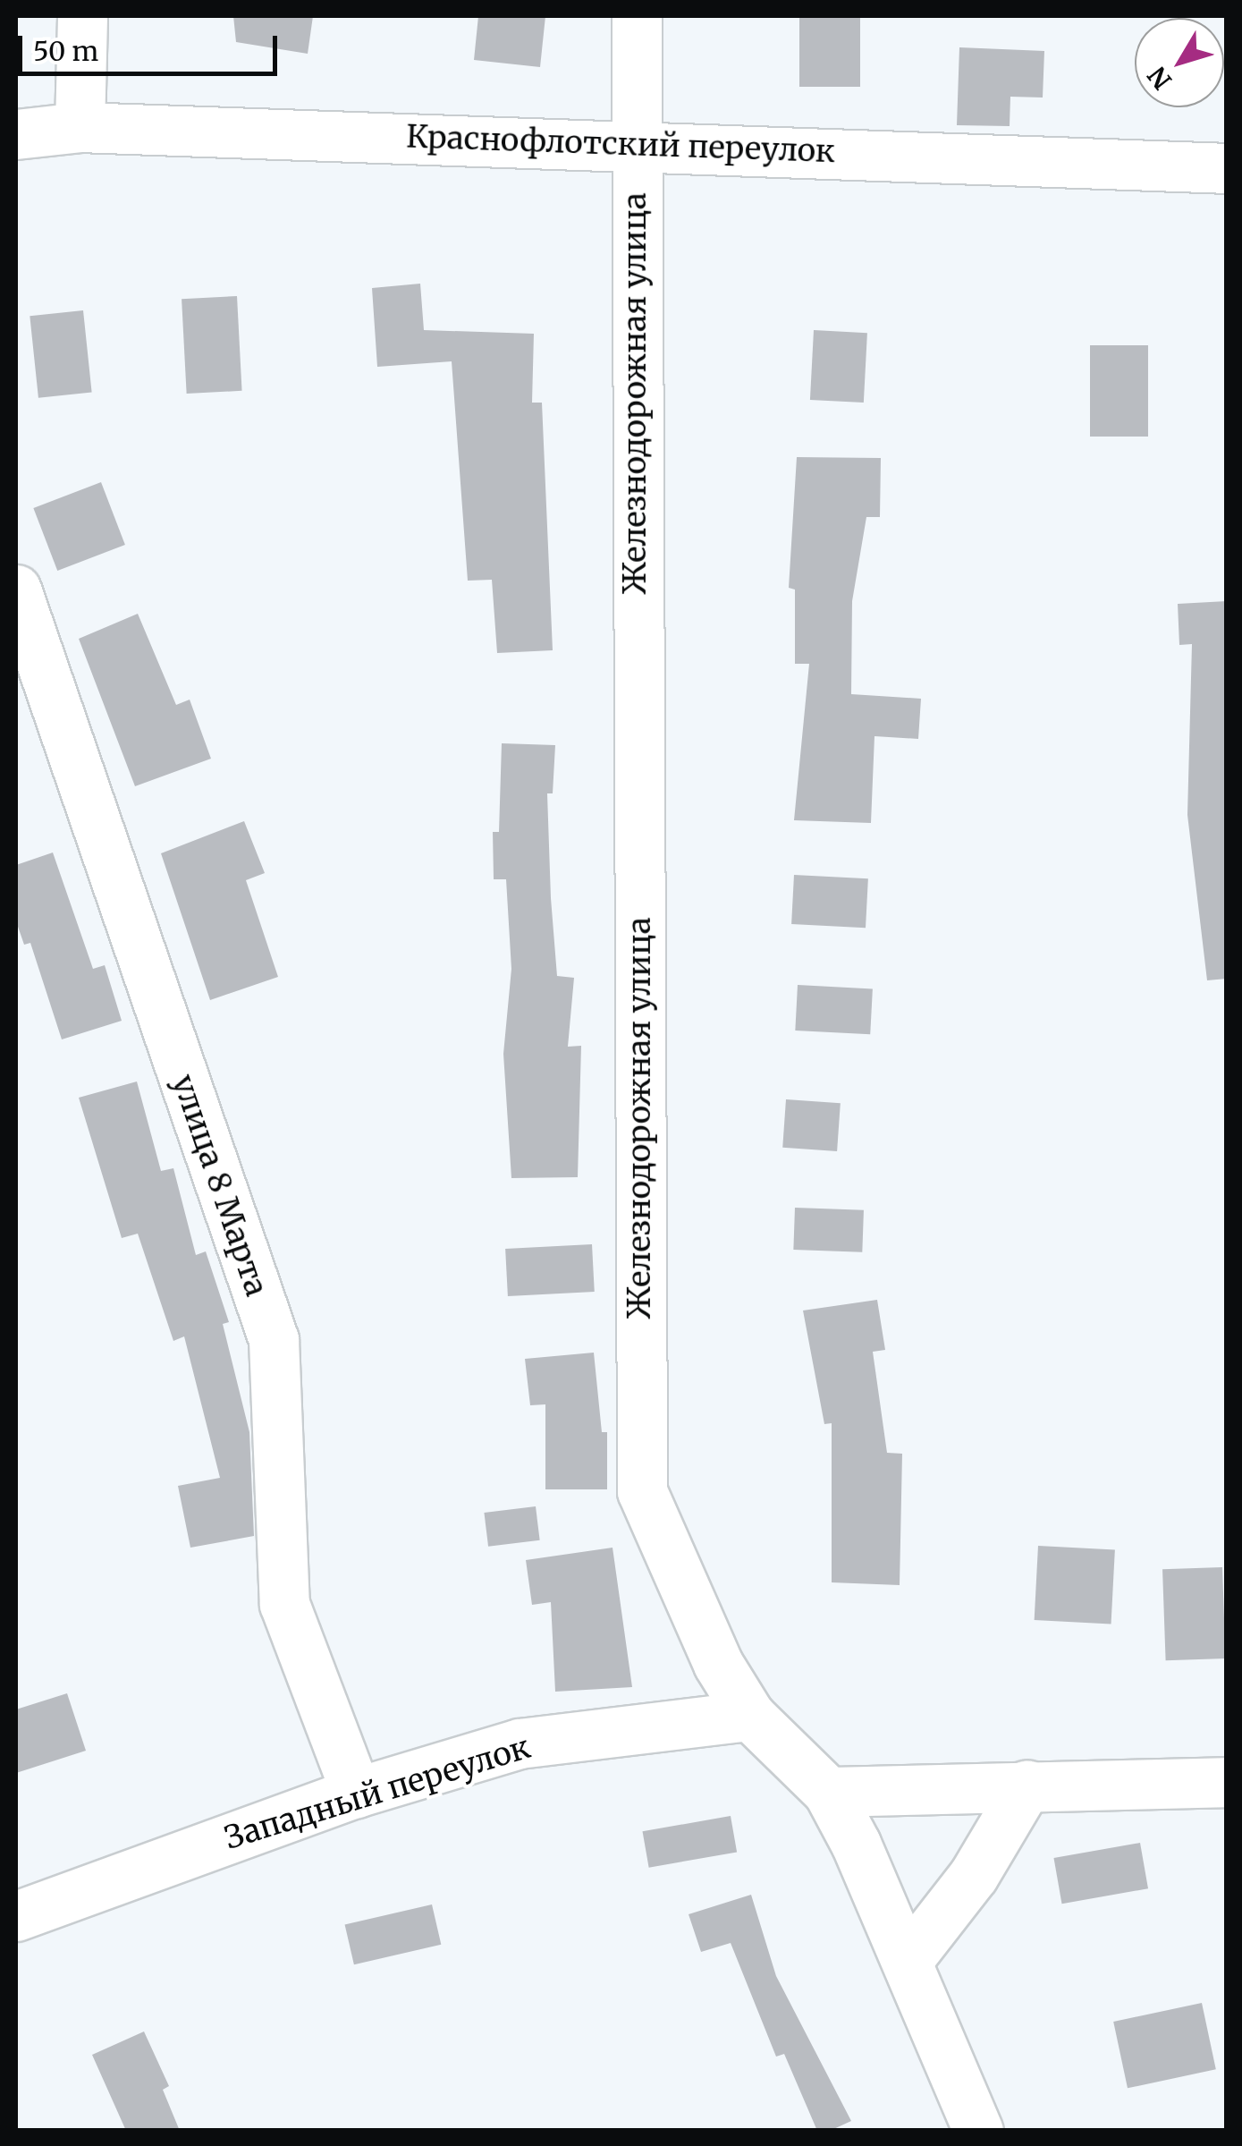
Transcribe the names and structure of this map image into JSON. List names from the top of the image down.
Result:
{
  "streets": {
    "street": [
      "Краснофлотский переулок",
      "Железнодорожная улица",
      "улица 8 Марта",
      "Западный переулок"
    ]
  },
  "crossings": [
    ["Краснофлотский переулок", "Железнодорожная улица"],
    ["Железнодорожная улица", "Западный переулок"],
    ["улица 8 Марта", "Западный переулок"]
  ],
  "scale_bar": "50 m",
  "north": "bottom left"
}
